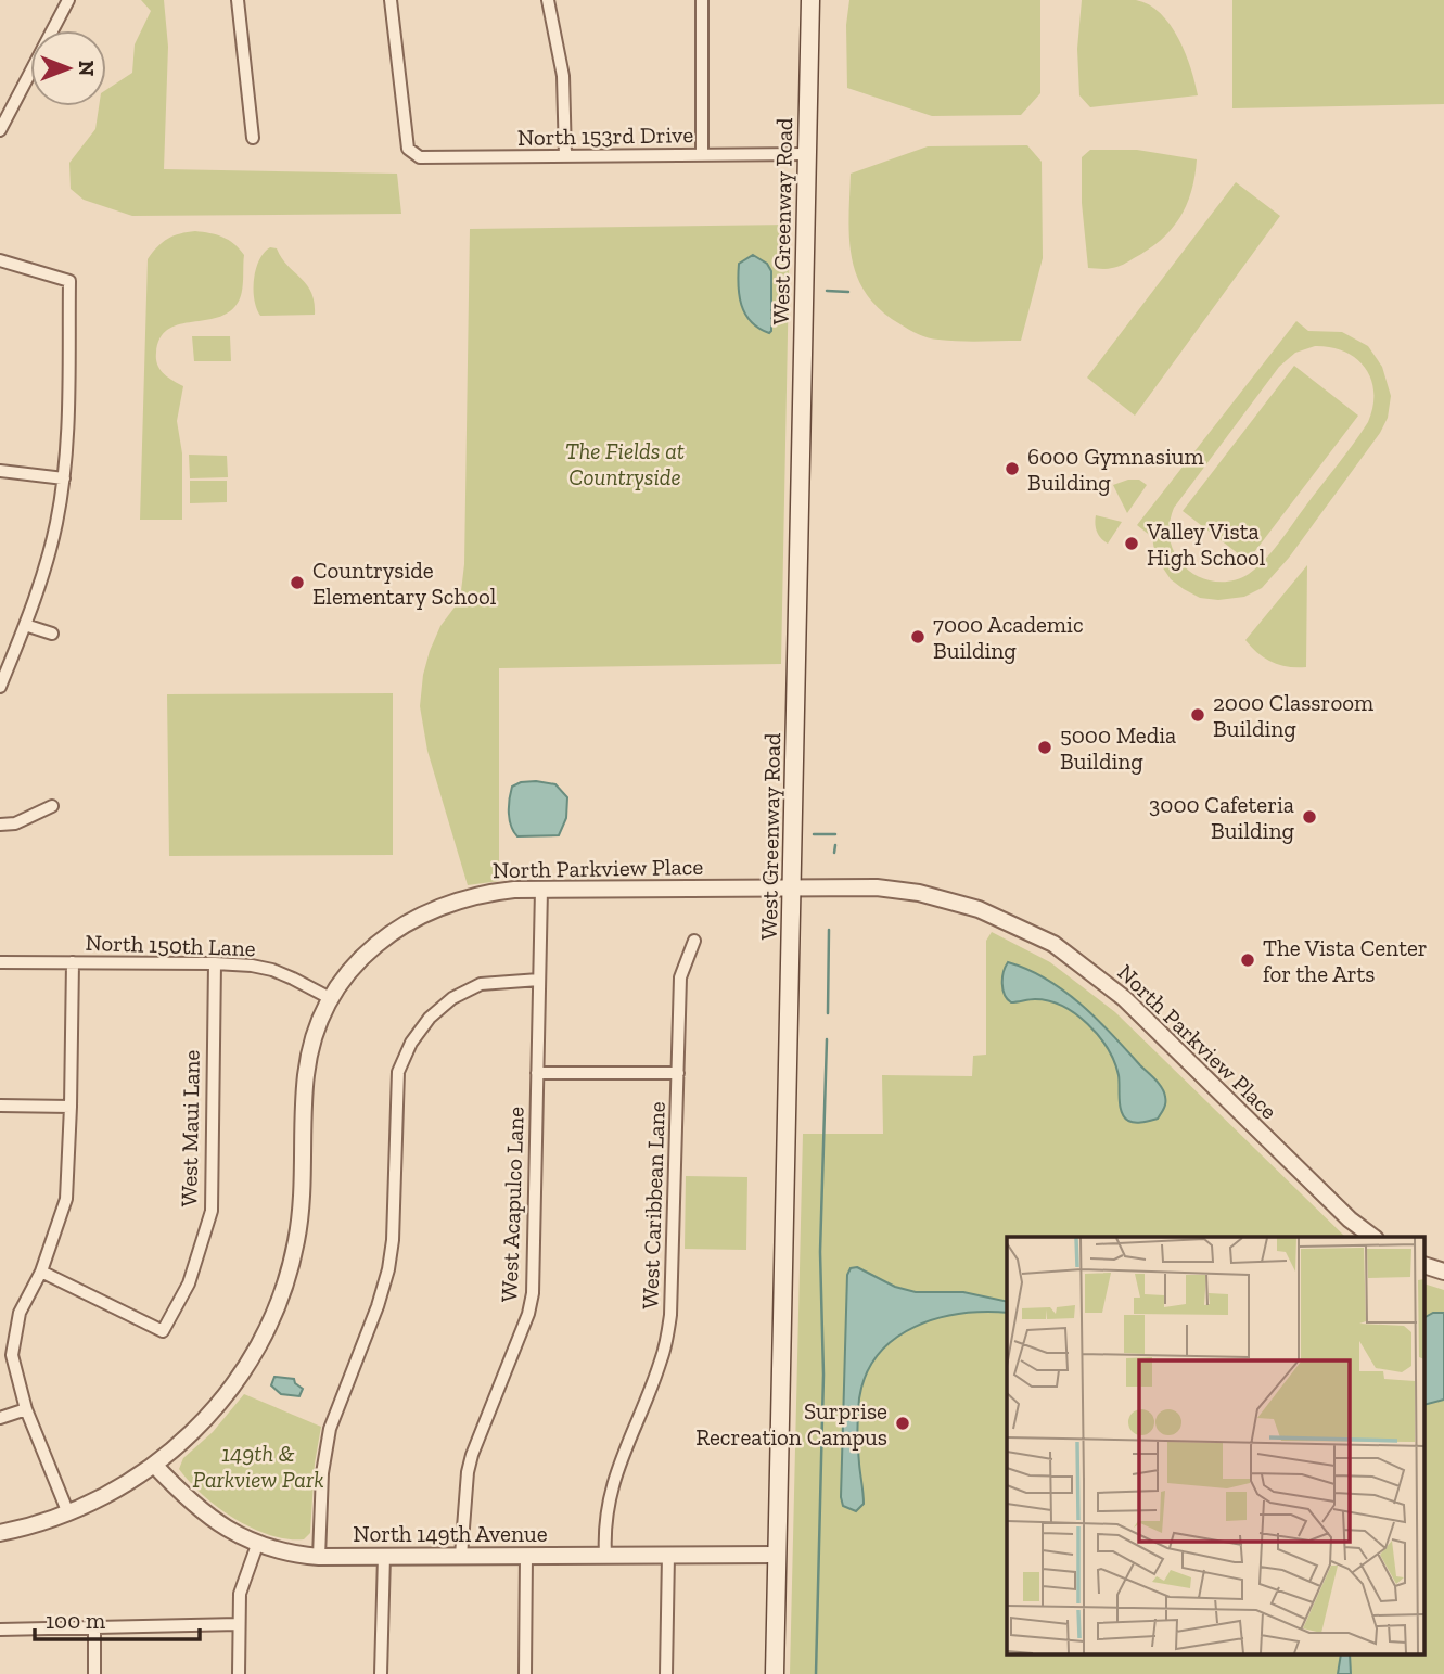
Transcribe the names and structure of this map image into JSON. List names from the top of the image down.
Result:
{
  "streets": {
    "main road": ["West Greenway Road"],
    "street": [
      "North 153rd Drive",
      "North Parkview Place",
      "North 150th Lane",
      "West Maui Lane",
      "West Acapulco Lane",
      "West Caribbean Lane",
      "North 149th Avenue"
    ]
  },
  "crossings": [
    ["North 153rd Drive", "West Greenway Road"],
    ["West Greenway Road", "North Parkview Place"],
    ["West Greenway Road", "North 149th Avenue"],
    ["North Parkview Place", "North 150th Lane"],
    ["North Parkview Place", "West Acapulco Lane"],
    ["North Parkview Place", "North 149th Avenue"],
    ["North 150th Lane", "West Maui Lane"],
    ["West Acapulco Lane", "North 149th Avenue"],
    ["West Caribbean Lane", "North 149th Avenue"]
  ],
  "parks": ["The Fields at Countryside", "149th & Parkview Park"],
  "places": [
    "6000 Gymnasium Building",
    "Valley Vista High School",
    "Countryside Elementary School",
    "7000 Academic Building",
    "2000 Classroom Building",
    "5000 Media Building",
    "3000 Cafeteria Building",
    "The Vista Center for the Arts",
    "Surprise Recreation Campus"
  ],
  "scale_bar": "100 m",
  "north": "right"
}
